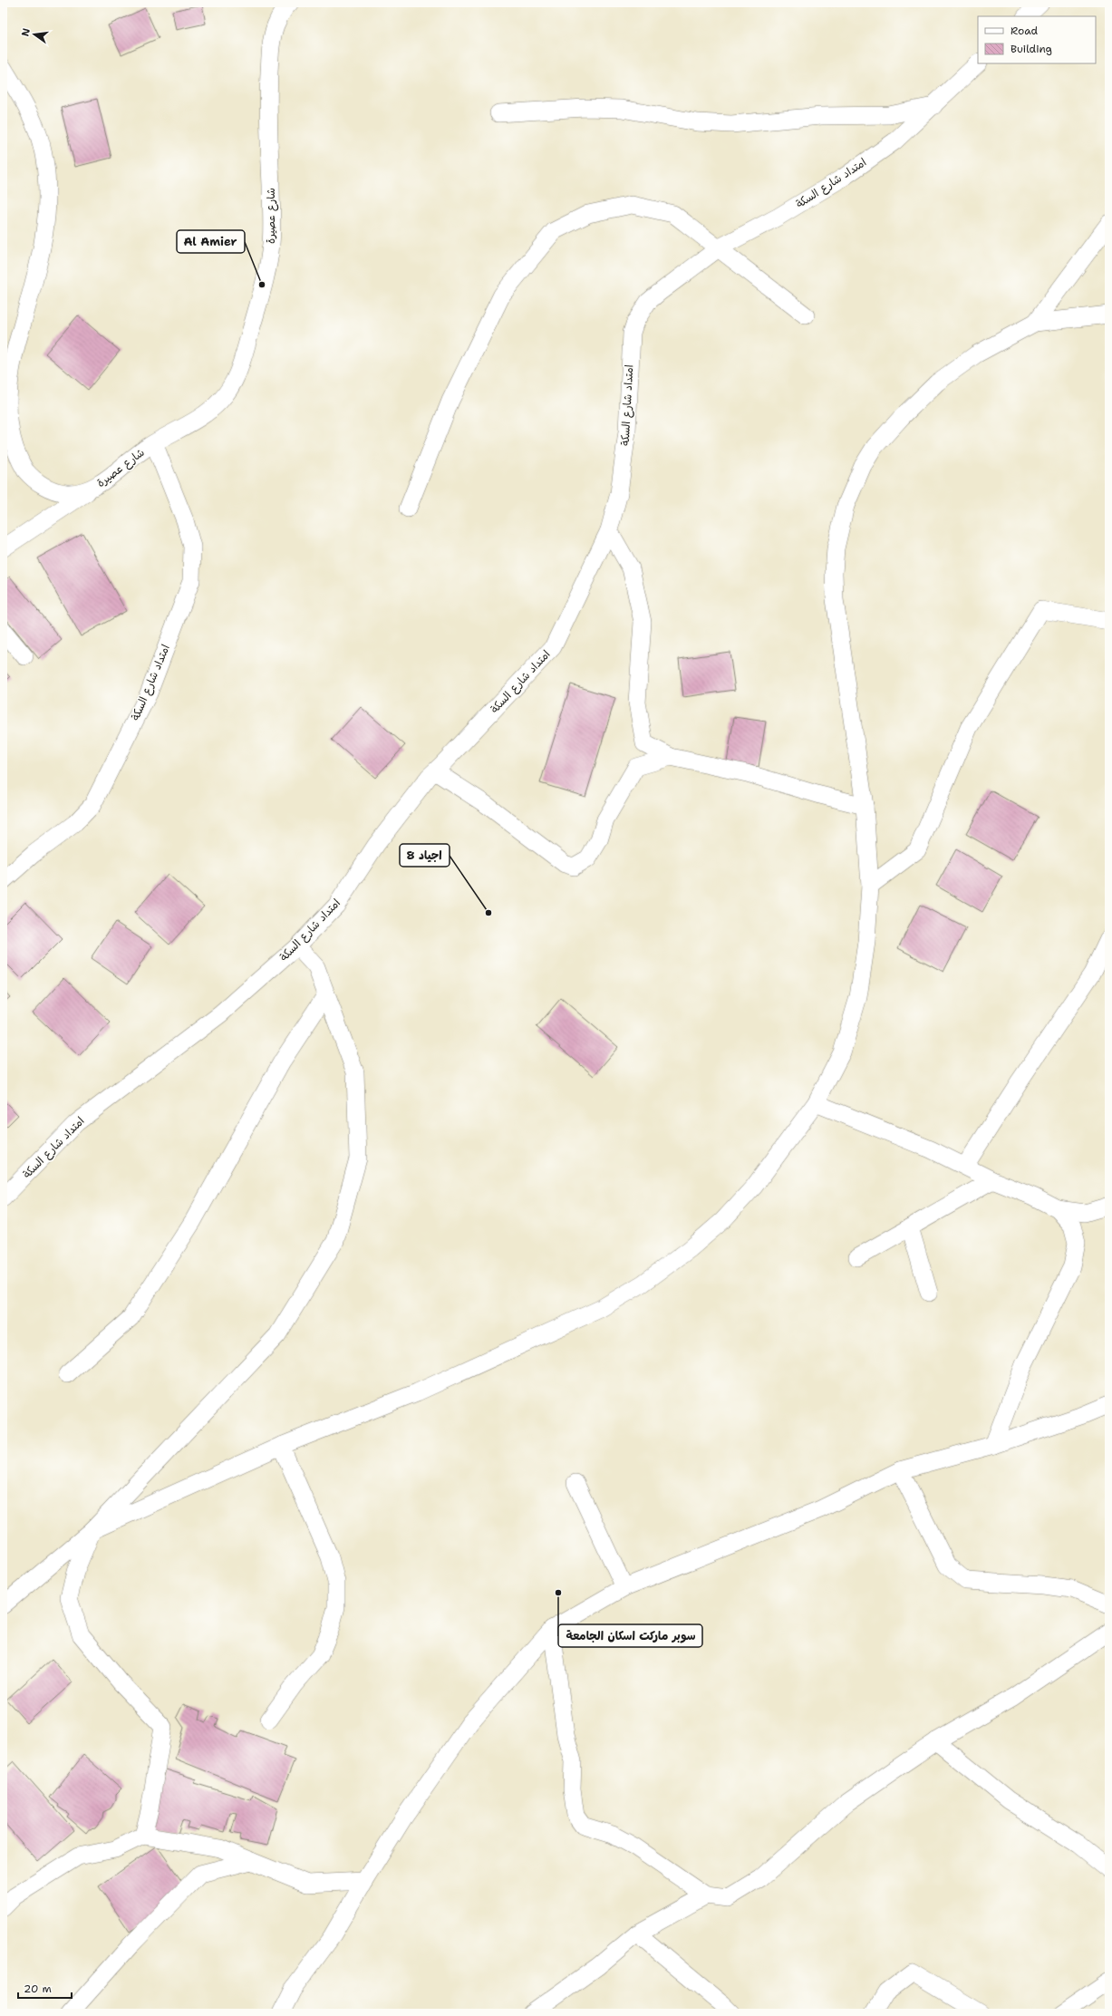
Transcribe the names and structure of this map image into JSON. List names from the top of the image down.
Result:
{
  "streets": {
    "street": ["امتداد شارع السكة", "شارع عصيرة"]
  },
  "crossings": [
    ["امتداد شارع السكة", "شارع عصيرة"]
  ],
  "places": ["Al Amier", "اجياد 8", "سوبر ماركت اسكان الجامعة"],
  "legend": ["Road", "Building"],
  "scale_bar": "20 m",
  "north": "left"
}
